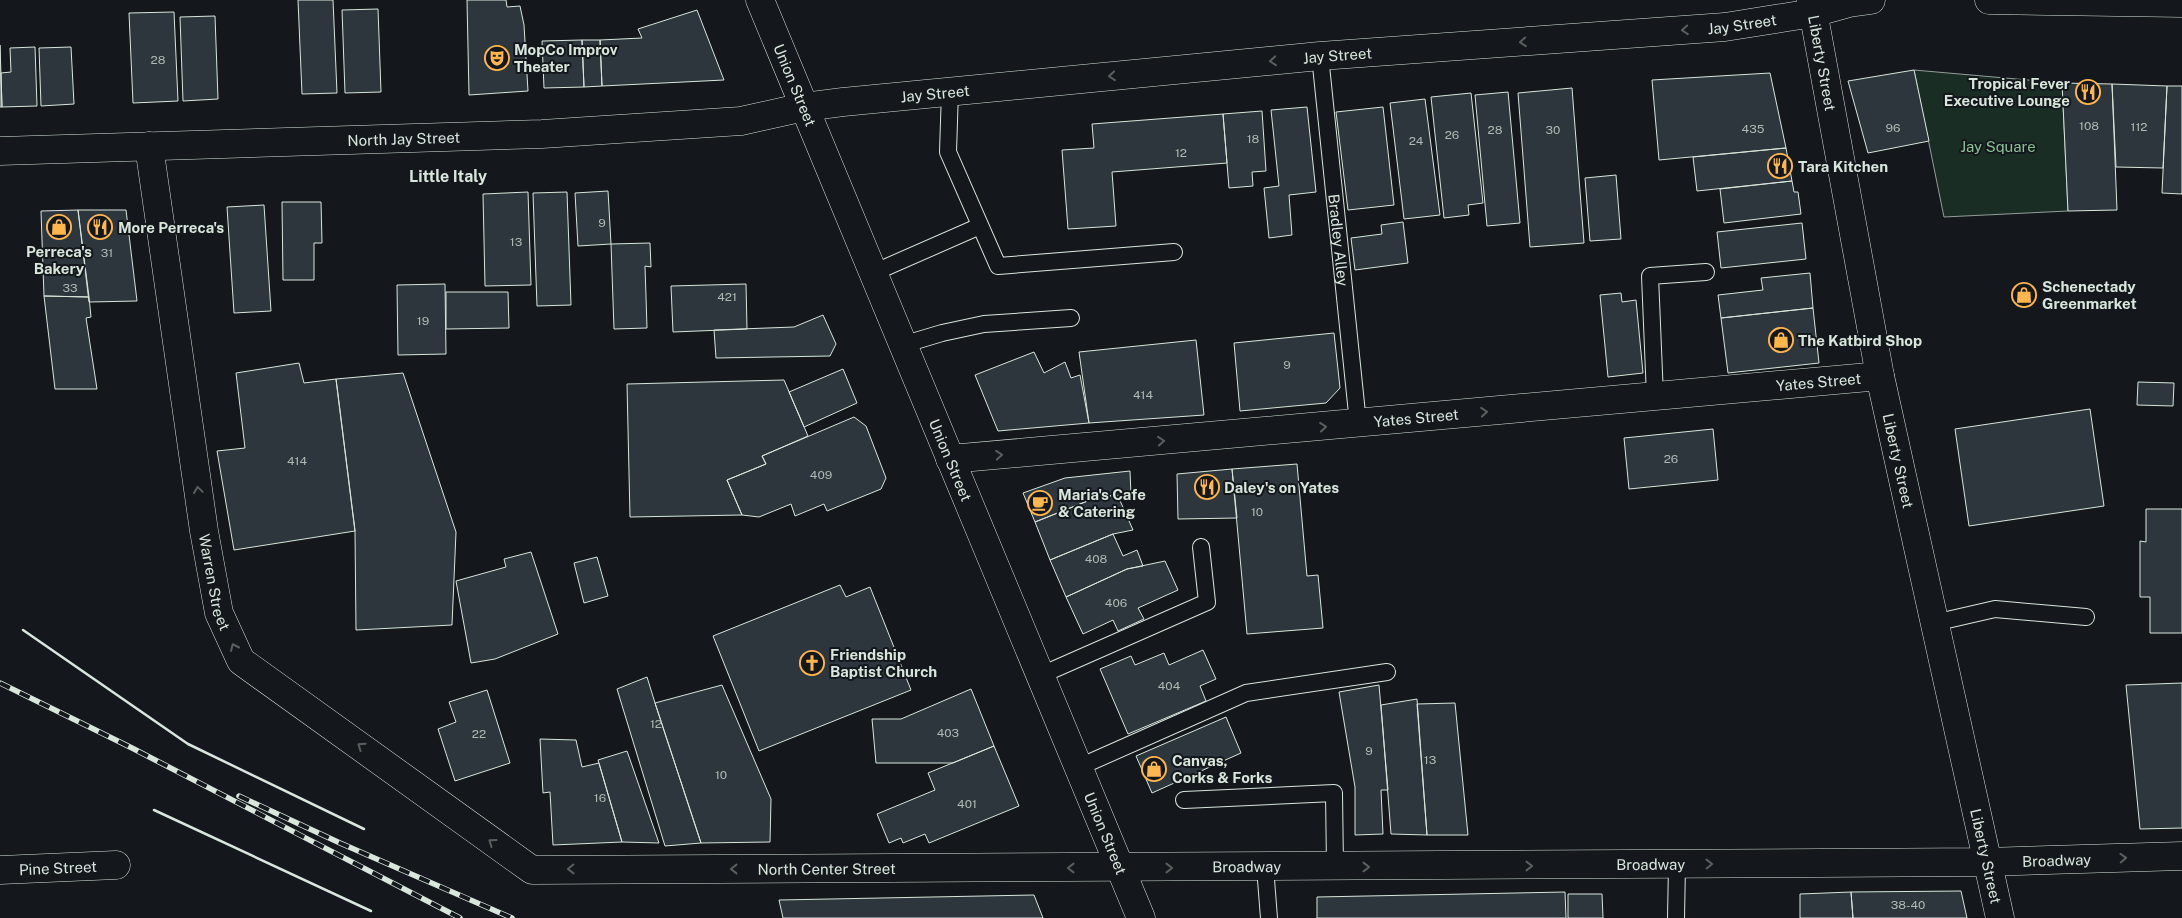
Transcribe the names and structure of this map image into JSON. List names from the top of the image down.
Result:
{
  "streets": {
    "street": [
      "Jay Street",
      "Liberty Street",
      "Union Street",
      "North Jay Street",
      "Yates Street",
      "Warren Street",
      "Broadway",
      "Pine Street",
      "North Center Street"
    ],
    "lane": ["Bradley Alley"]
  },
  "crossings": [
    ["Jay Street", "Liberty Street"],
    ["Jay Street", "Union Street"],
    ["Jay Street", "North Jay Street"],
    ["Jay Street", "Bradley Alley"],
    ["Liberty Street", "Yates Street"],
    ["Liberty Street", "Broadway"],
    ["Union Street", "North Jay Street"],
    ["Union Street", "Yates Street"],
    ["Union Street", "Broadway"],
    ["Union Street", "North Center Street"],
    ["North Jay Street", "Warren Street"],
    ["Bradley Alley", "Yates Street"],
    ["Warren Street", "North Center Street"],
    ["Broadway", "North Center Street"]
  ],
  "one_way": [
    "Jay Street",
    "Yates Street",
    "Warren Street",
    "Broadway",
    "North Center Street"
  ],
  "districts": ["Little Italy"],
  "parks": ["Jay Square"],
  "places": {
    "theatre": ["MopCo Improv Theater"],
    "restaurant": [
      "Tropical Fever Executive Lounge",
      "Tara Kitchen",
      "More Perreca's",
      "Daley's on Yates"
    ],
    "shop": [
      "Perreca's Bakery",
      "Schenectady Greenmarket",
      "The Katbird Shop",
      "Canvas, Corks & Forks"
    ],
    "cafe": ["Maria's Cafe & Catering"],
    "church": ["Friendship Baptist Church"]
  },
  "house_numbers": [
    "28",
    "108",
    "112",
    "96",
    "435",
    "28",
    "30",
    "26",
    "18",
    "24",
    "12",
    "9",
    "13",
    "31",
    "33",
    "421",
    "19",
    "9",
    "414",
    "26",
    "414",
    "409",
    "10",
    "408",
    "406",
    "404",
    "12",
    "403",
    "22",
    "9",
    "13",
    "10",
    "16",
    "401",
    "38-40"
  ]
}
